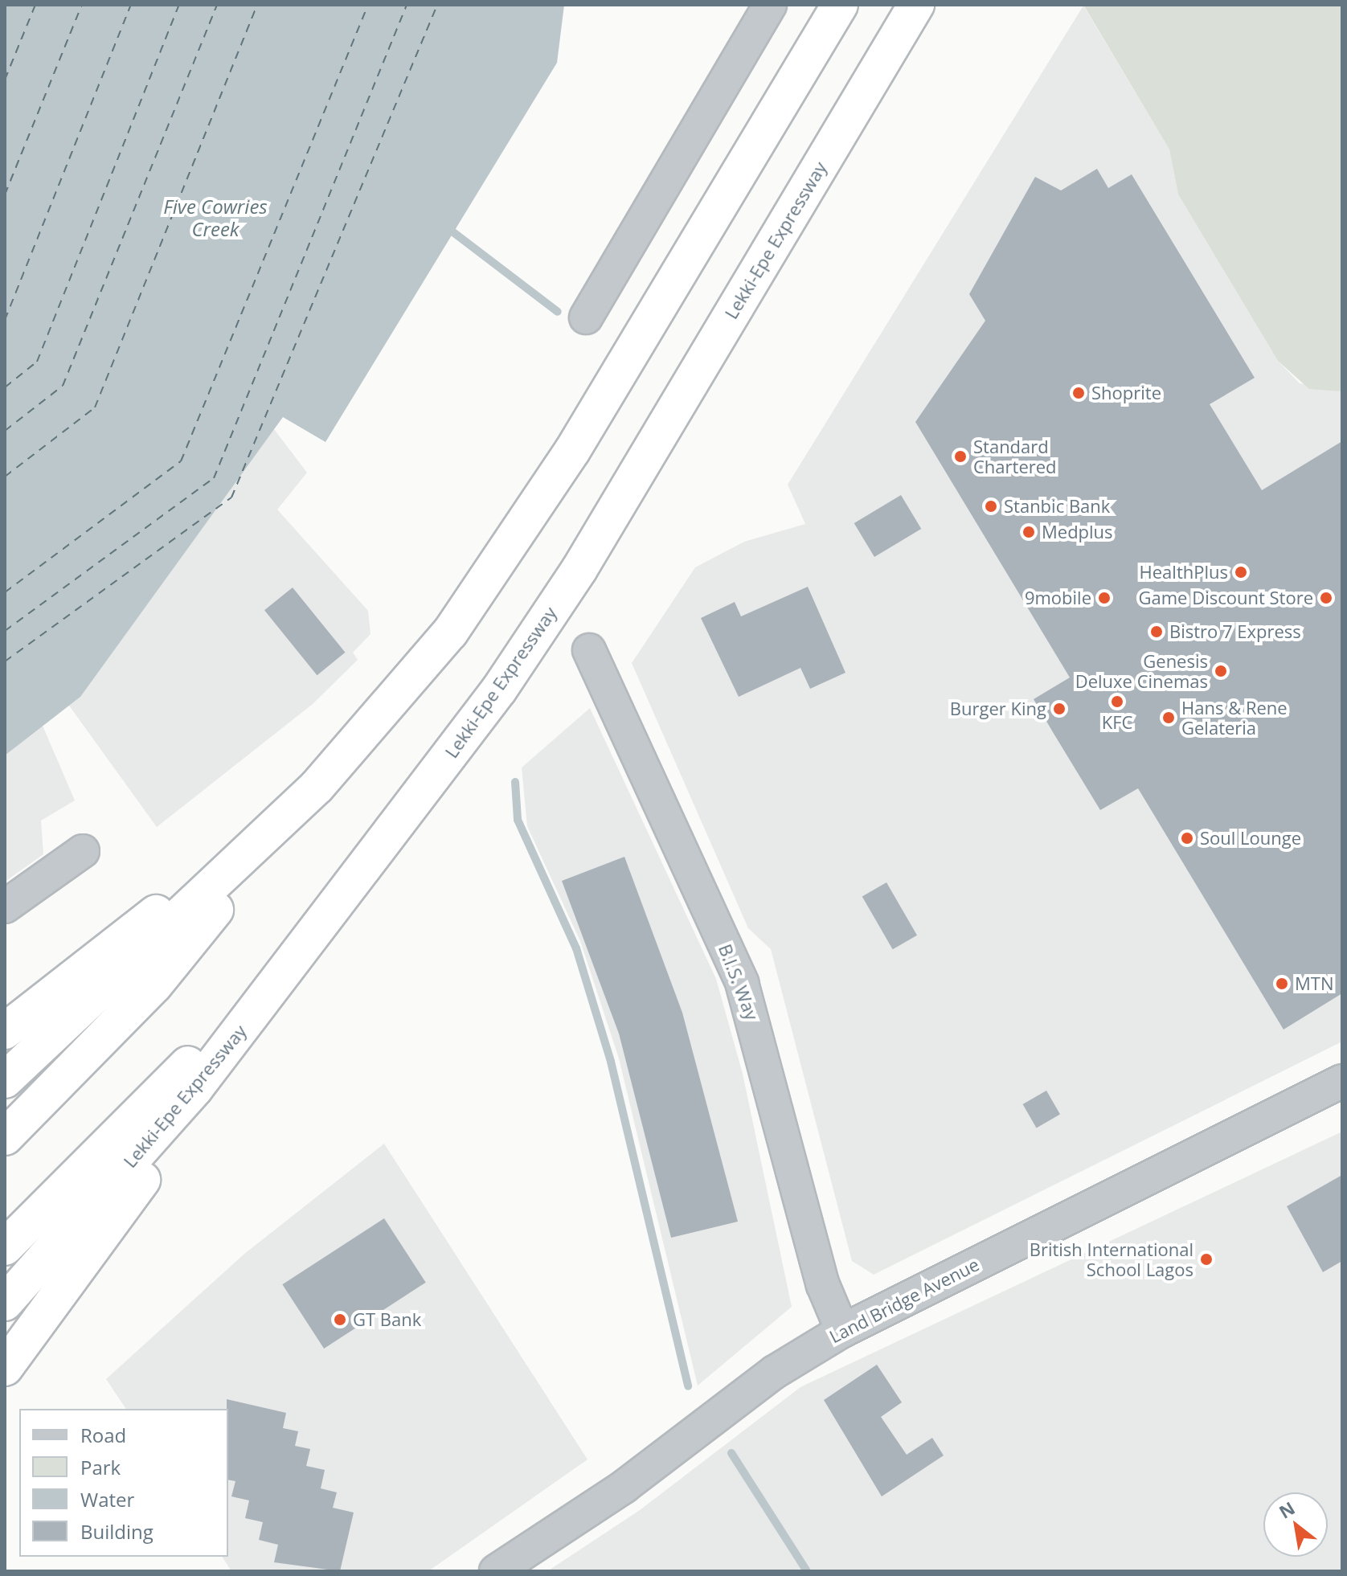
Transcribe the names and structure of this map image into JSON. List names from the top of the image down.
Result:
{
  "streets": {
    "highway": ["Lekki-Epe Expressway"],
    "street": ["B.I.S. Way", "Land Bridge Avenue"]
  },
  "crossings": [
    ["B.I.S. Way", "Land Bridge Avenue"]
  ],
  "water": ["Five Cowries Creek"],
  "places": [
    "Shoprite",
    "Standard Chartered",
    "Stanbic Bank",
    "Medplus",
    "HealthPlus",
    "9mobile",
    "Game Discount Store",
    "Bistro 7 Express",
    "Genesis Deluxe Cinemas",
    "KFC",
    "Burger King",
    "Hans & Rene Gelateria",
    "Soul Lounge",
    "MTN",
    "British International School Lagos",
    "GT Bank"
  ],
  "legend": [
    "Road",
    "Park",
    "Water",
    "Building"
  ],
  "north": "top left"
}
